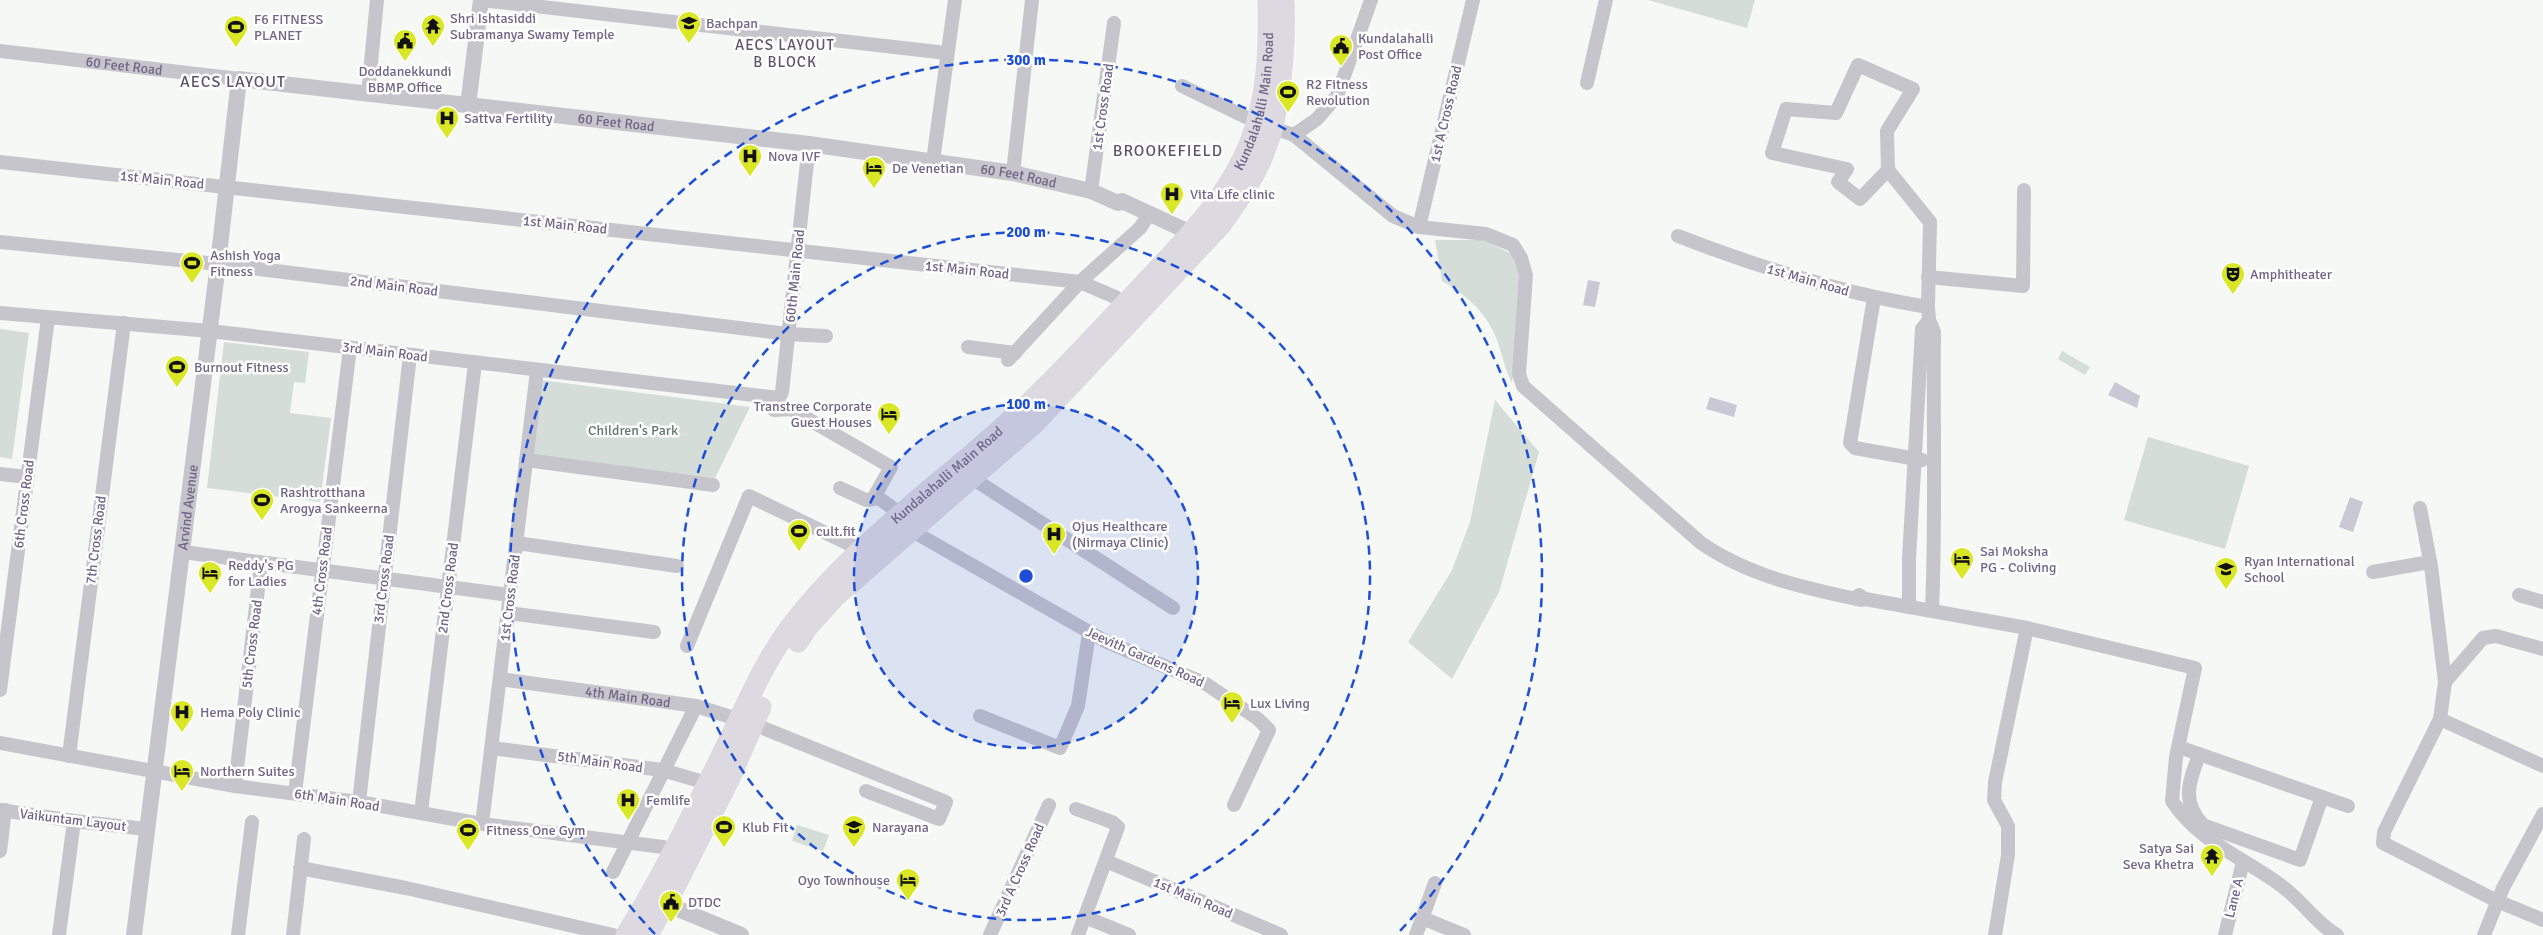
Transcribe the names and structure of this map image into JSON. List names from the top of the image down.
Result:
{
  "streets": {
    "main road": ["Kundalahalli Main Road"],
    "street": [
      "60 Feet Road",
      "1st Cross Road",
      "1st A Cross Road",
      "1st Main Road",
      "60th Main Road",
      "2nd Main Road",
      "3rd Main Road",
      "6th Cross Road",
      "Arvind Avenue",
      "7th Cross Road",
      "4th Cross Road",
      "3rd Cross Road",
      "2nd Cross Road",
      "5th Cross Road",
      "Jeevith Gardens Road",
      "4th Main Road",
      "5th Main Road",
      "6th Main Road",
      "Vaikuntam Layout",
      "3rd A Cross Road",
      "Lane A"
    ]
  },
  "crossings": [
    ["60 Feet Road", "Kundalahalli Main Road"],
    ["60 Feet Road", "1st Cross Road"],
    ["60 Feet Road", "60th Main Road"],
    ["60 Feet Road", "Arvind Avenue"],
    ["Kundalahalli Main Road", "1st Main Road"],
    ["Kundalahalli Main Road", "Jeevith Gardens Road"],
    ["Kundalahalli Main Road", "4th Main Road"],
    ["Kundalahalli Main Road", "5th Main Road"],
    ["Kundalahalli Main Road", "6th Main Road"],
    ["1st Cross Road", "3rd Main Road"],
    ["1st Cross Road", "4th Main Road"],
    ["1st Cross Road", "5th Main Road"],
    ["1st Cross Road", "6th Main Road"],
    ["1st Main Road", "60th Main Road"],
    ["1st Main Road", "Arvind Avenue"],
    ["60th Main Road", "2nd Main Road"],
    ["60th Main Road", "3rd Main Road"],
    ["2nd Main Road", "Arvind Avenue"],
    ["3rd Main Road", "6th Cross Road"],
    ["3rd Main Road", "Arvind Avenue"],
    ["3rd Main Road", "7th Cross Road"],
    ["3rd Main Road", "4th Cross Road"],
    ["3rd Main Road", "3rd Cross Road"],
    ["3rd Main Road", "2nd Cross Road"],
    ["3rd Main Road", "Jeevith Gardens Road"],
    ["Arvind Avenue", "6th Main Road"],
    ["Arvind Avenue", "Vaikuntam Layout"],
    ["7th Cross Road", "6th Main Road"],
    ["4th Cross Road", "6th Main Road"],
    ["3rd Cross Road", "6th Main Road"],
    ["2nd Cross Road", "6th Main Road"],
    ["5th Cross Road", "6th Main Road"]
  ],
  "districts": ["AECS LAYOUT B BLOCK", "AECS LAYOUT", "BROOKEFIELD"],
  "parks": ["Children's Park"],
  "places": {
    "school or university": ["Bachpan", "Ryan International School", "Narayana"],
    "temple": ["Shri Ishtasiddi Subramanya Swamy Temple", "Satya Sai Seva Khetra"],
    "sports": [
      "F6 FITNESS PLANET",
      "R2 Fitness Revolution",
      "Ashish Yoga Fitness",
      "Burnout Fitness",
      "Rashtrotthana Arogya Sankeerna",
      "cult.fit",
      "Klub Fit",
      "Fitness One Gym"
    ],
    "public building": ["Doddanekkundi BBMP Office", "Kundalahalli Post Office", "DTDC"],
    "hospital": [
      "Sattva Fertility",
      "Nova IVF",
      "Vita Life clinic",
      "Ojus Healthcare (Nirmaya Clinic)",
      "Hema Poly Clinic",
      "Femlife"
    ],
    "hotel": [
      "De Venetian",
      "Transtree Corporate Guest Houses",
      "Sai Moksha PG - Coliving",
      "Reddy's PG for Ladies",
      "Lux Living",
      "Northern Suites",
      "Oyo Townhouse"
    ],
    "theatre": ["Amphitheater"]
  },
  "rings": ["300 m", "200 m", "100 m"]
}
